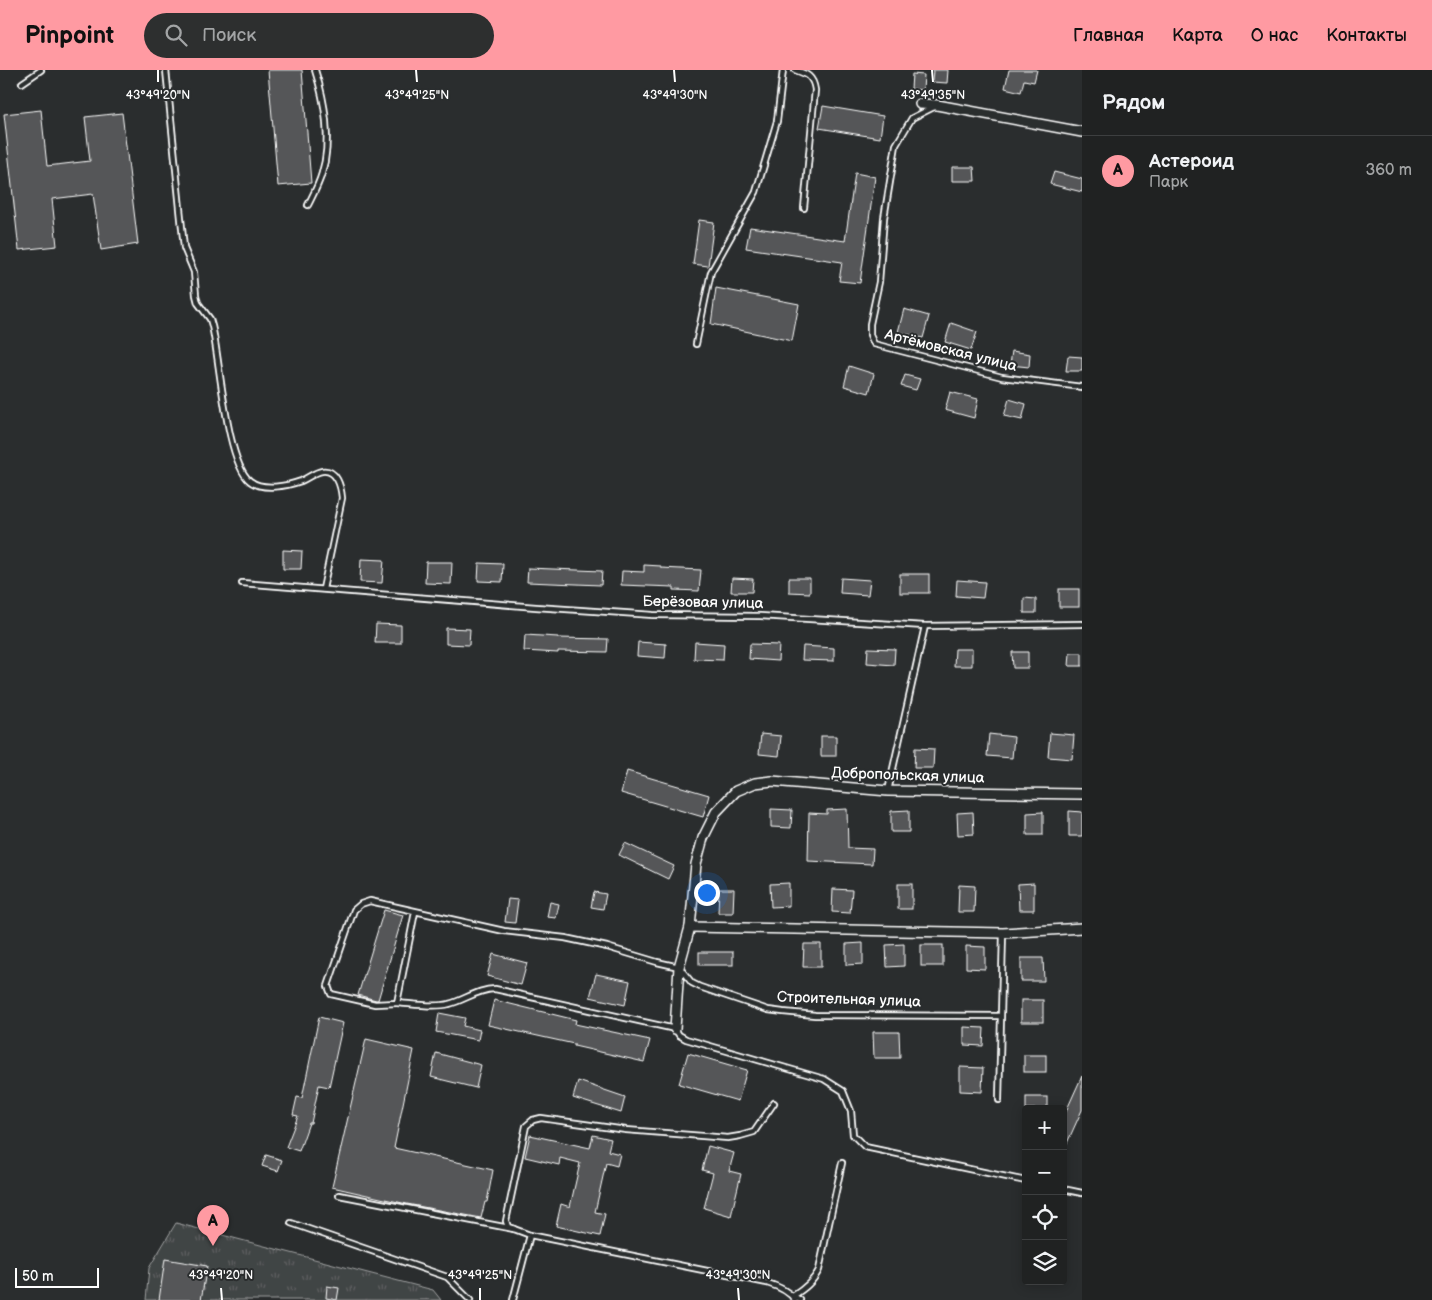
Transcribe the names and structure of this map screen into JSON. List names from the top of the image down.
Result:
{
  "streets": {
    "street": ["Добропольская улица"],
    "lane": ["Артёмовская улица", "Берёзовая улица", "Строительная улица"]
  },
  "scale_bar": "50 m",
  "page": {
    "header": "Pinpoint",
    "search": "Поиск",
    "nav": [
      "Главная",
      "Карта",
      "О нас",
      "Контакты"
    ],
    "heading": "Рядом",
    "list": [
      {
        "mark": "A",
        "name": "Астероид",
        "note": "Парк",
        "value": "360 m"
      }
    ],
    "map_buttons": ["+", "−"],
    "pins": "A",
    "scale": "50 m"
  },
  "coordinates": [
    "43°49'20\"N",
    "43°49'25\"N",
    "43°49'30\"N",
    "43°49'35\"N"
  ]
}
